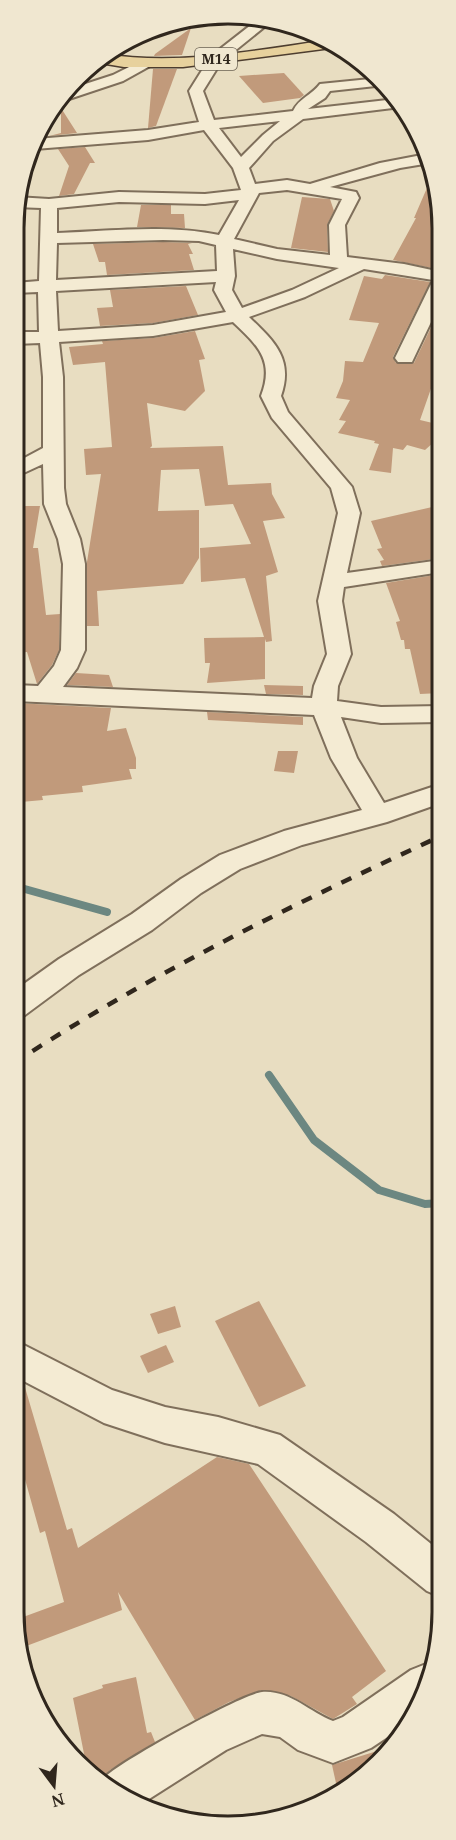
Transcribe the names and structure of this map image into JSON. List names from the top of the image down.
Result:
{
  "streets": {
    "main road": ["M14"]
  },
  "north": "bottom"
}
